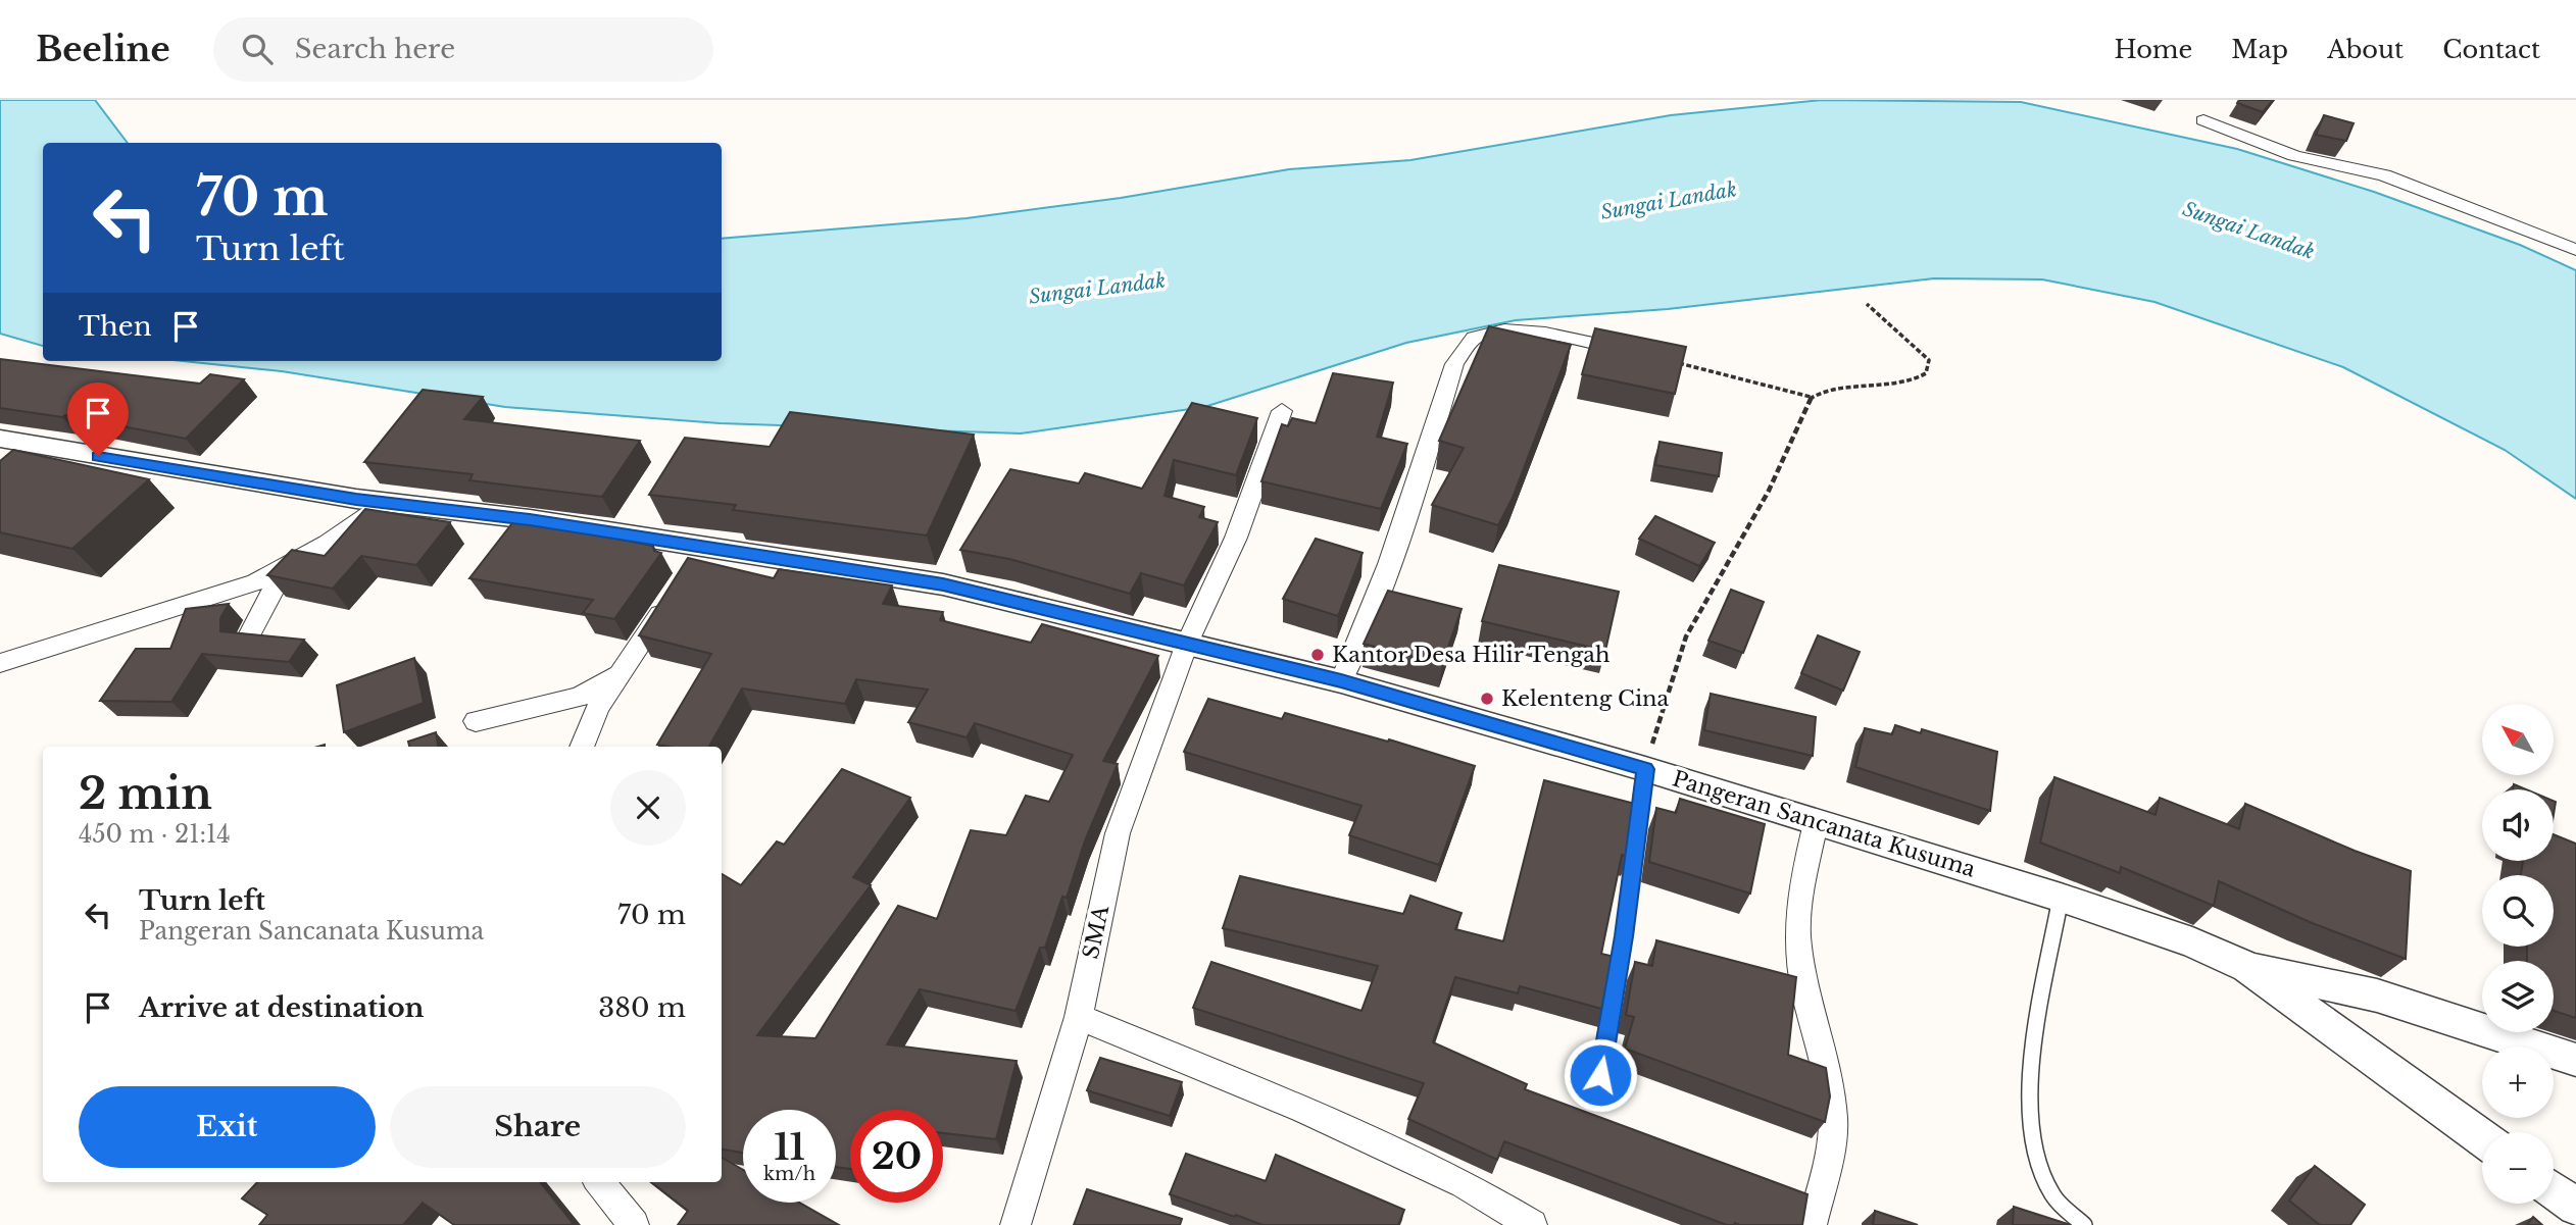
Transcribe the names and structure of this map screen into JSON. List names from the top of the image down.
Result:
{
  "streets": {
    "street": ["Pangeran Sancanata Kusuma", "SMA"]
  },
  "crossings": [
    ["Pangeran Sancanata Kusuma", "SMA"]
  ],
  "water": ["Sungai Landak"],
  "places": ["Kantor Desa Hilir Tengah", "Kelenteng Cina"],
  "north": "top left",
  "page": {
    "header": "Beeline",
    "search": "Search here",
    "nav": [
      "Home",
      "Map",
      "About",
      "Contact"
    ],
    "turn": ["70 m", "Turn left"],
    "then": "Then",
    "map_buttons": ["+", "−"],
    "heading": ["2 min", "450 m · 21:14"],
    "list": [
      {
        "name": "Turn left",
        "note": "Pangeran Sancanata Kusuma",
        "value": "70 m"
      },
      {
        "name": "Arrive at destination",
        "value": "380 m"
      }
    ],
    "buttons": ["Exit", "Share"],
    "speed": "11 km/h",
    "limit": "20"
  }
}
